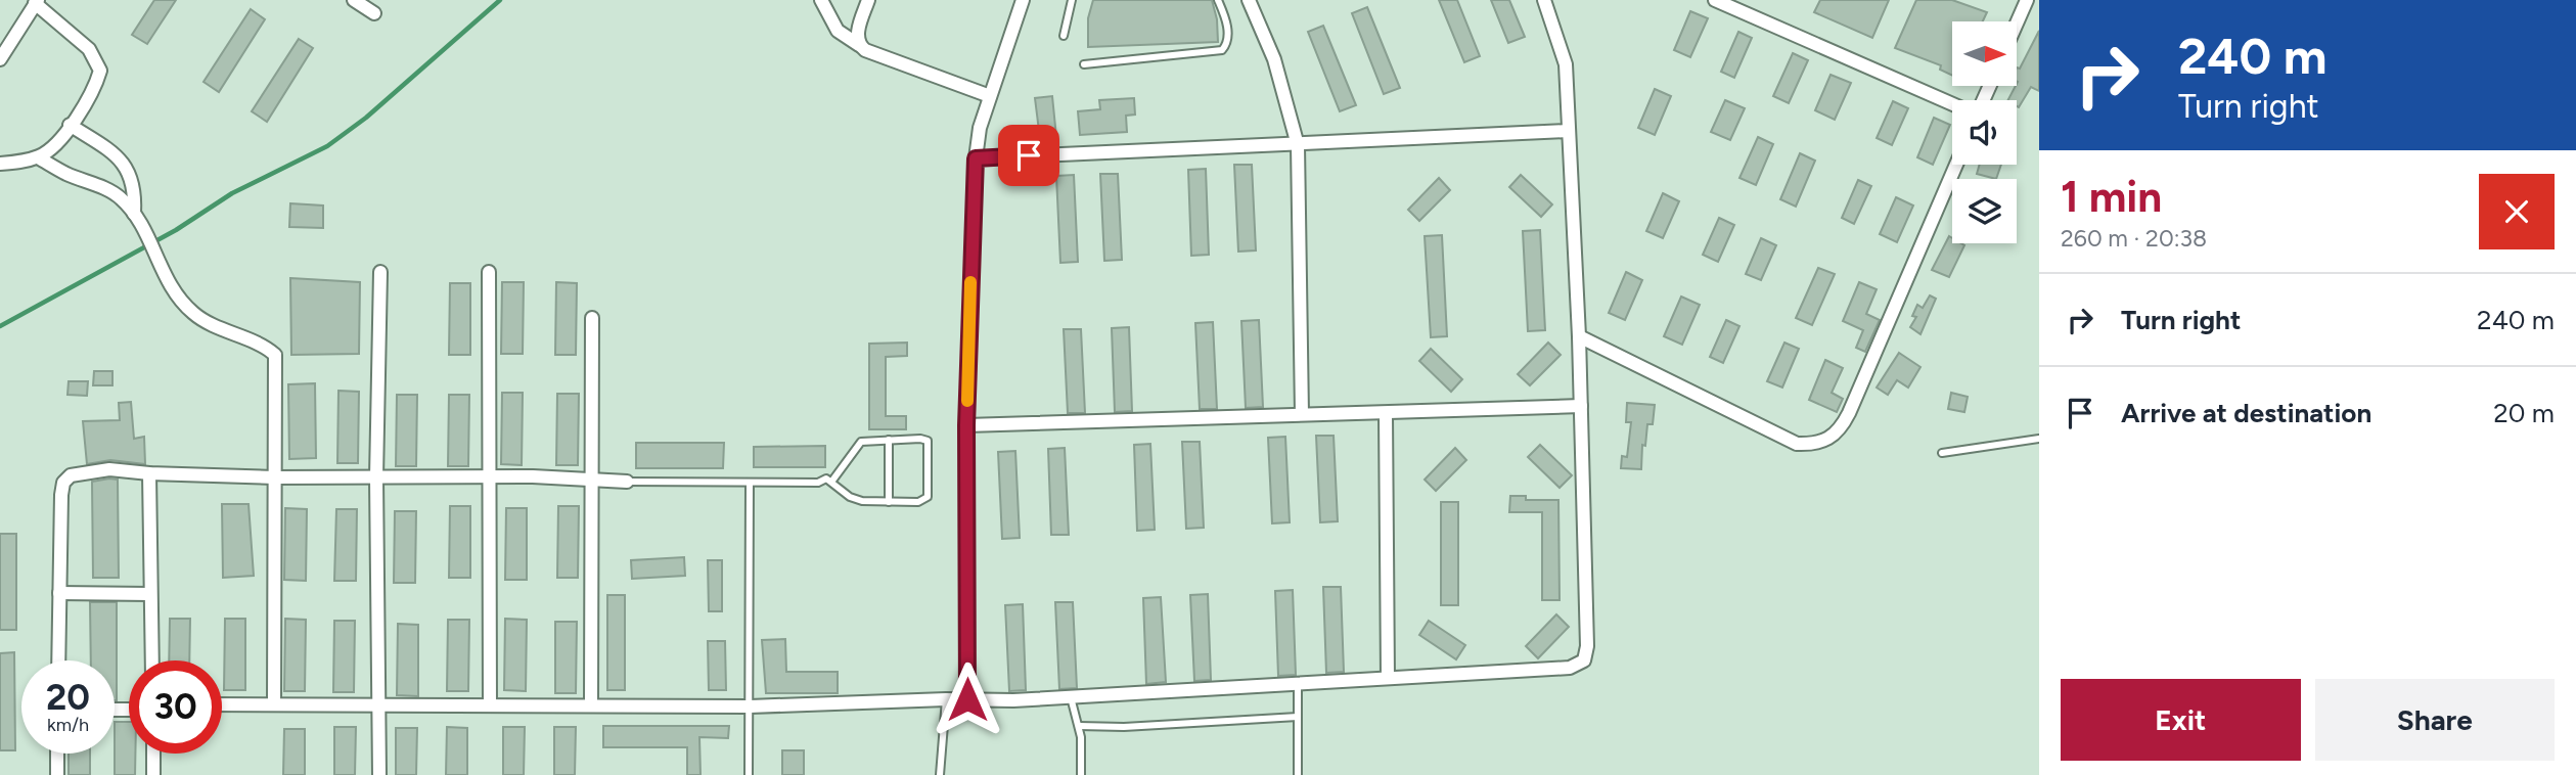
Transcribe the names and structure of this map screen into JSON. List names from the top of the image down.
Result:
{
  "north": "right",
  "page": {
    "turn": ["240 m", "Turn right"],
    "heading": ["1 min", "260 m · 20:38"],
    "list": [
      {
        "name": "Turn right",
        "value": "240 m"
      },
      {
        "name": "Arrive at destination",
        "value": "20 m"
      }
    ],
    "speed": "20 km/h",
    "limit": "30",
    "buttons": ["Exit", "Share"]
  }
}
